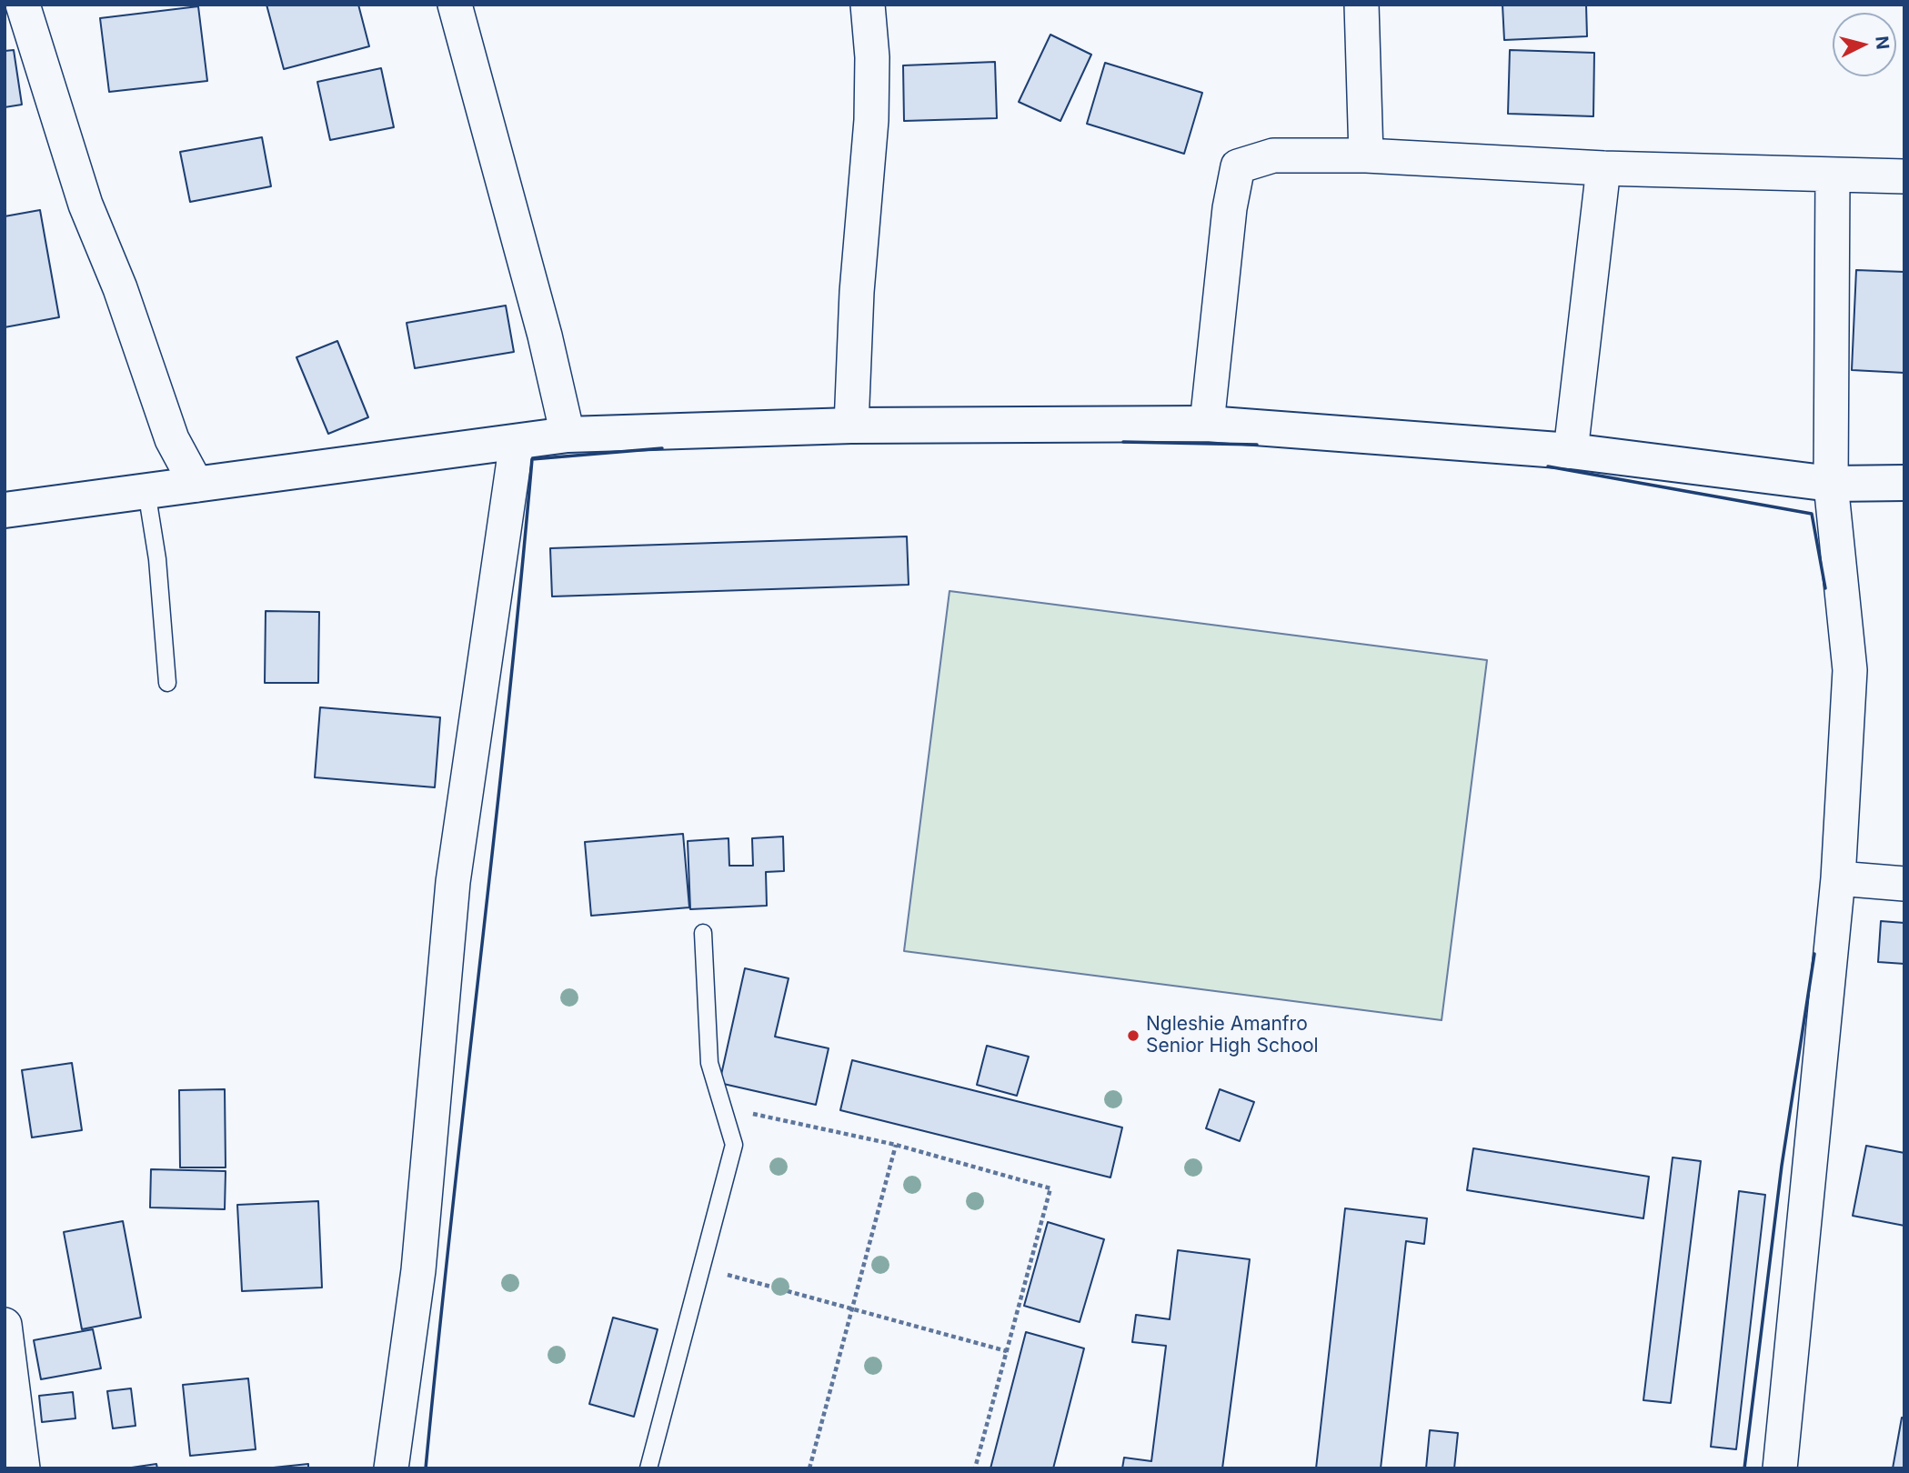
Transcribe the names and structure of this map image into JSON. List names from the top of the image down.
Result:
{
  "places": ["Ngleshie Amanfro Senior High School"],
  "north": "right"
}
